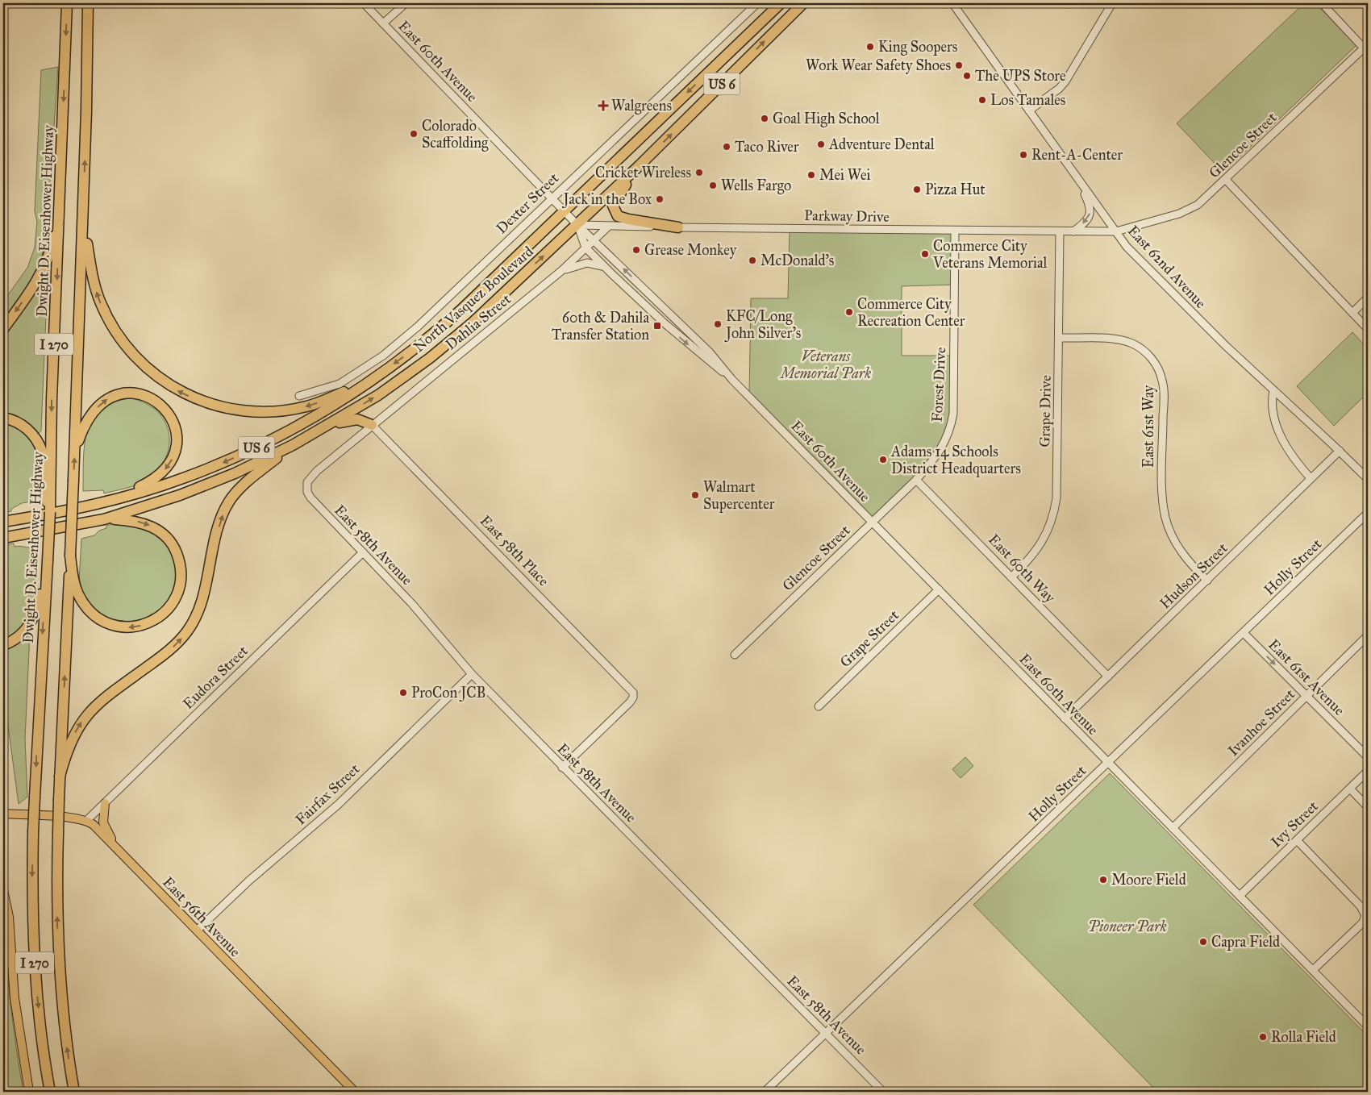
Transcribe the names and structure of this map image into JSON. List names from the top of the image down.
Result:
{
  "streets": {
    "highway": [
      "US 6",
      "Dwight D. Eisenhower Highway",
      "North Vasquez Boulevard",
      "I 270"
    ],
    "main road": ["East 56th Avenue"],
    "street": [
      "East 60th Avenue",
      "Glencoe Street",
      "Dexter Street",
      "Parkway Drive",
      "East 62nd Avenue",
      "Dahlia Street",
      "Forest Drive",
      "Grape Drive",
      "East 61st Way",
      "East 58th Avenue",
      "East 58th Place",
      "Holly Street",
      "East 60th Way",
      "Hudson Street",
      "Grape Street",
      "Eudora Street",
      "East 61st Avenue",
      "Ivanhoe Street",
      "Fairfax Street",
      "Ivy Street"
    ]
  },
  "crossings": [
    ["East 60th Avenue", "Glencoe Street"],
    ["East 60th Avenue", "Dexter Street"],
    ["East 60th Avenue", "Parkway Drive"],
    ["East 60th Avenue", "North Vasquez Boulevard"],
    ["East 60th Avenue", "Dahlia Street"],
    ["East 60th Avenue", "Holly Street"],
    ["East 60th Avenue", "Hudson Street"],
    ["East 60th Avenue", "Grape Street"],
    ["East 60th Avenue", "Ivanhoe Street"],
    ["East 60th Avenue", "Ivy Street"],
    ["Glencoe Street", "Parkway Drive"],
    ["Glencoe Street", "East 62nd Avenue"],
    ["Glencoe Street", "Forest Drive"],
    ["Glencoe Street", "East 60th Way"],
    ["Parkway Drive", "East 62nd Avenue"],
    ["Parkway Drive", "North Vasquez Boulevard"],
    ["Parkway Drive", "Dahlia Street"],
    ["Parkway Drive", "Forest Drive"],
    ["Parkway Drive", "Grape Drive"],
    ["East 62nd Avenue", "Hudson Street"],
    ["Dahlia Street", "East 58th Avenue"],
    ["Dahlia Street", "East 58th Place"],
    ["Forest Drive", "East 60th Way"],
    ["Grape Drive", "East 61st Way"],
    ["Grape Drive", "East 60th Way"],
    ["East 61st Way", "Hudson Street"],
    ["East 58th Avenue", "East 58th Place"],
    ["East 58th Avenue", "Holly Street"],
    ["East 58th Avenue", "Eudora Street"],
    ["East 58th Avenue", "Fairfax Street"],
    ["Holly Street", "East 61st Avenue"],
    ["East 60th Way", "Hudson Street"],
    ["Eudora Street", "East 56th Avenue"],
    ["East 61st Avenue", "Ivanhoe Street"],
    ["Fairfax Street", "East 56th Avenue"]
  ],
  "one_way": ["East 61st Avenue"],
  "parks": ["Veterans Memorial Park", "Pioneer Park"],
  "places": {
    "other": [
      "King Soopers",
      "Work Wear Safety Shoes",
      "The UPS Store",
      "Los Tamales",
      "Goal High School",
      "Colorado Scaffolding",
      "Adventure Dental",
      "Taco River",
      "Rent-A-Center",
      "Cricket Wireless",
      "Mei Wei",
      "Wells Fargo",
      "Pizza Hut",
      "Jack in the Box",
      "Grease Monkey",
      "Commerce City Veterans Memorial",
      "McDonald's",
      "Commerce City Recreation Center",
      "KFC/Long John Silver's",
      "Adams 14 Schools District Headquarters",
      "Walmart Supercenter",
      "ProCon JCB",
      "Moore Field",
      "Capra Field",
      "Rolla Field"
    ],
    "health": ["Walgreens"],
    "transit": ["60th & Dahila Transfer Station"]
  }
}
